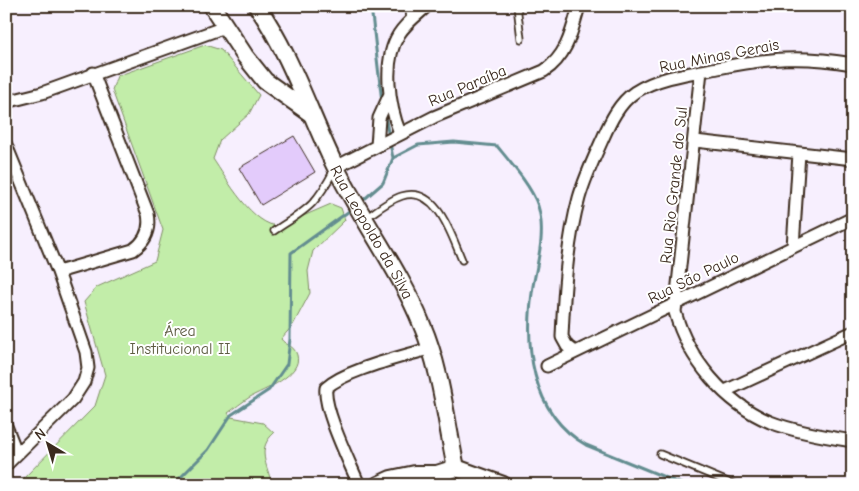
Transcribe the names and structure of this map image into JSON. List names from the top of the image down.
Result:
{
  "streets": {
    "street": [
      "Rua Minas Gerais",
      "Rua Paraíba",
      "Rua Rio Grande do Sul",
      "Rua Leopoldo da Silva",
      "Rua São Paulo"
    ]
  },
  "crossings": [
    ["Rua Minas Gerais", "Rua Rio Grande do Sul"],
    ["Rua Minas Gerais", "Rua São Paulo"],
    ["Rua Paraíba", "Rua Leopoldo da Silva"],
    ["Rua Rio Grande do Sul", "Rua São Paulo"]
  ],
  "parks": ["Área Institucional II"],
  "north": "top left"
}
